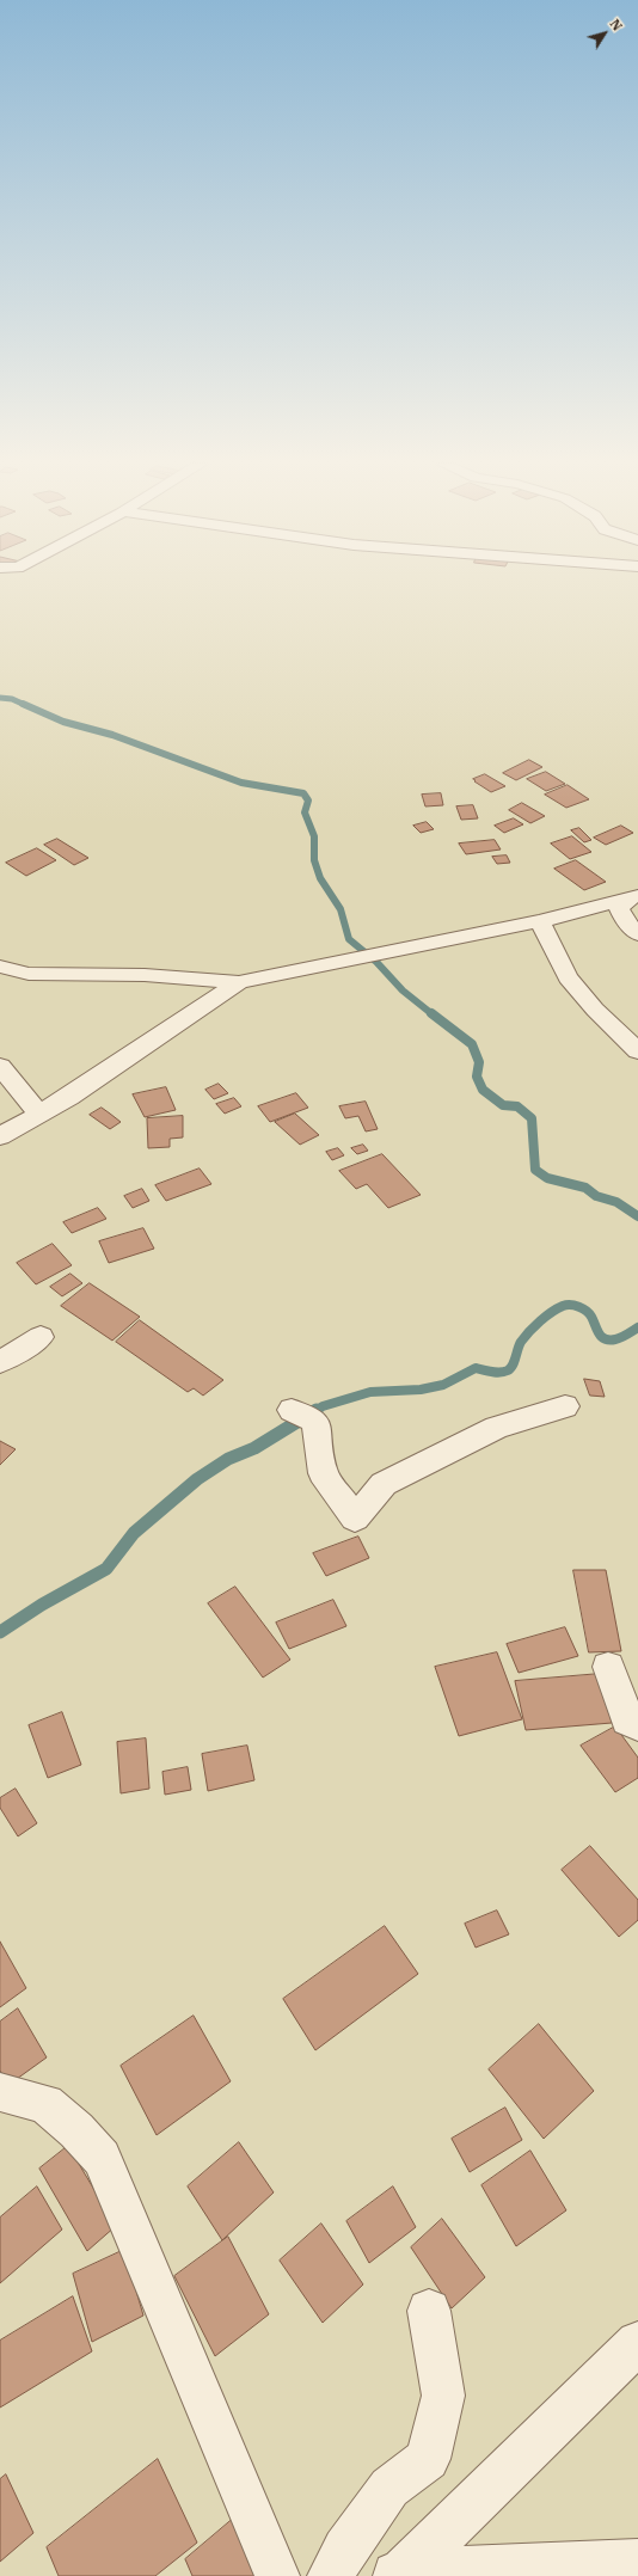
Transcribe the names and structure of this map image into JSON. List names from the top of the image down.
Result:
{
  "north": "top right"
}
